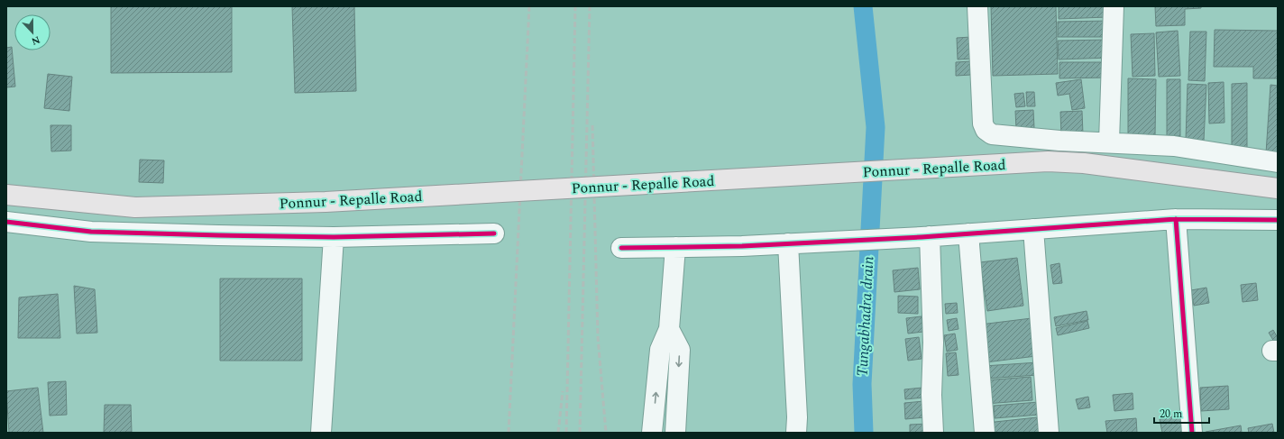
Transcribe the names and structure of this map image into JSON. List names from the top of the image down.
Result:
{
  "streets": {
    "main road": ["Ponnur - Repalle Road"]
  },
  "water": ["Tungabhadra drain"],
  "scale_bar": "20 m",
  "north": "bottom"
}
